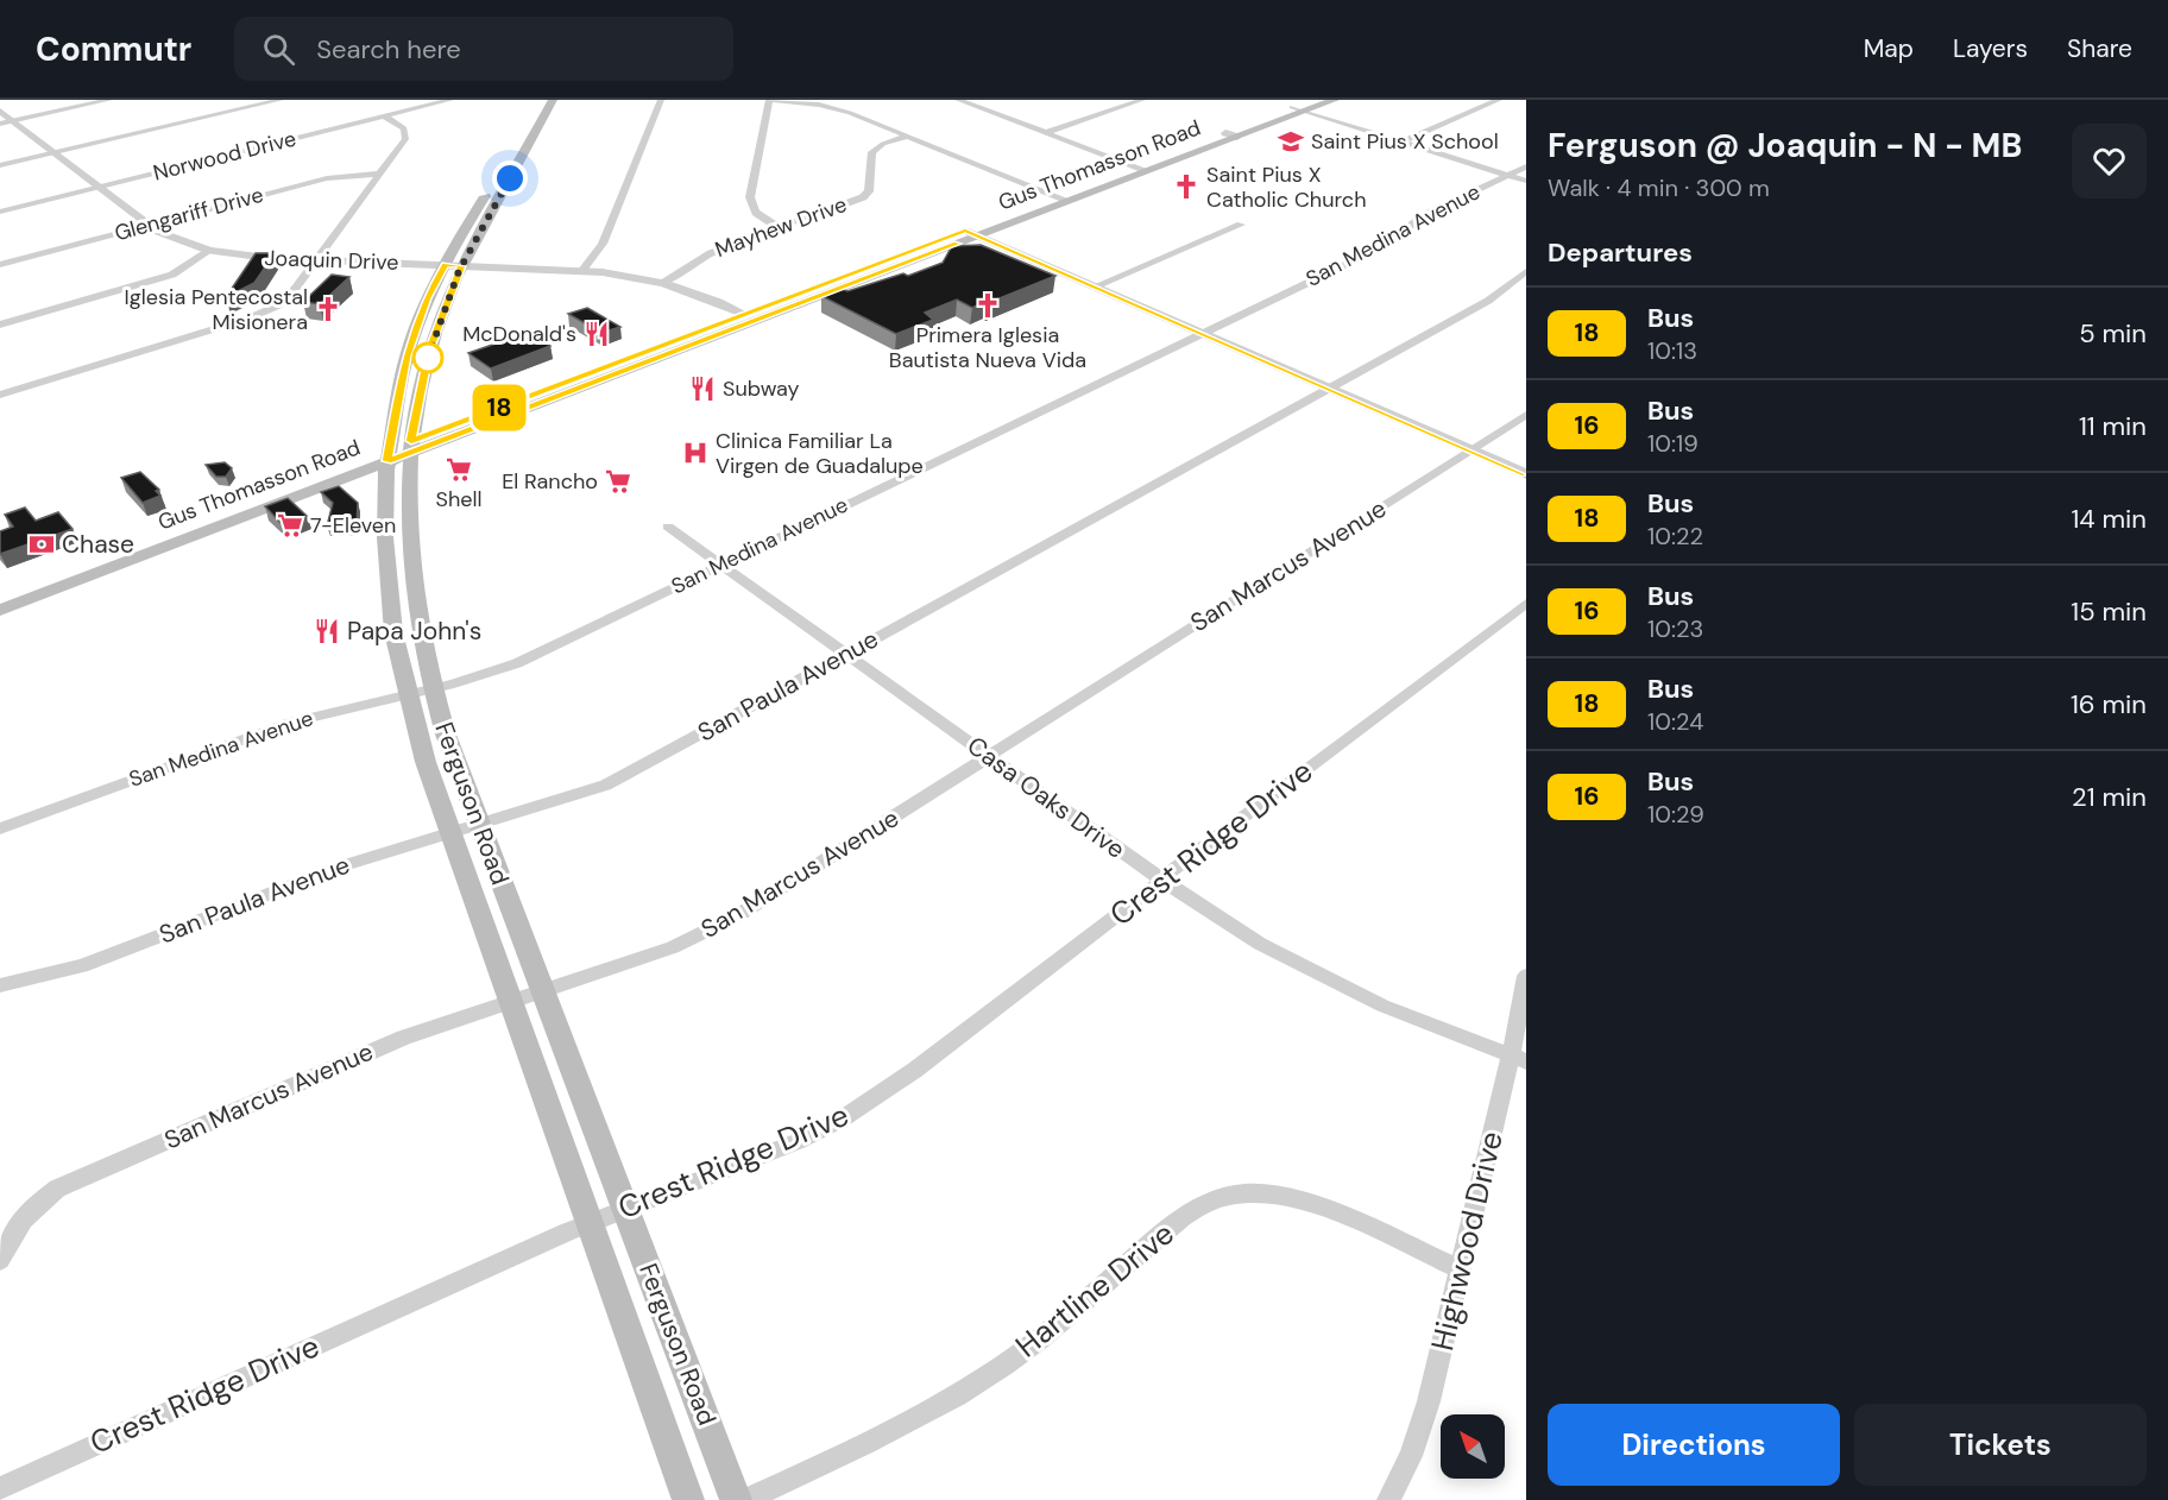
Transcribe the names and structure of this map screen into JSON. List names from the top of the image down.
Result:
{
  "streets": {
    "main road": ["Gus Thomasson Road", "Ferguson Road"],
    "street": [
      "Norwood Drive",
      "Glengariff Drive",
      "Mayhew Drive",
      "San Medina Avenue",
      "Joaquin Drive",
      "San Marcus Avenue",
      "San Paula Avenue",
      "Casa Oaks Drive",
      "Crest Ridge Drive",
      "Highwood Drive",
      "Hartline Drive"
    ]
  },
  "crossings": [
    ["Norwood Drive", "Joaquin Drive"],
    ["Gus Thomasson Road", "Joaquin Drive"],
    ["Gus Thomasson Road", "Ferguson Road"],
    ["Glengariff Drive", "Joaquin Drive"],
    ["Mayhew Drive", "Joaquin Drive"],
    ["San Medina Avenue", "Casa Oaks Drive"],
    ["San Medina Avenue", "Ferguson Road"],
    ["Joaquin Drive", "Ferguson Road"],
    ["San Marcus Avenue", "Casa Oaks Drive"],
    ["San Marcus Avenue", "Ferguson Road"],
    ["San Paula Avenue", "Casa Oaks Drive"],
    ["San Paula Avenue", "Ferguson Road"],
    ["Casa Oaks Drive", "Crest Ridge Drive"],
    ["Casa Oaks Drive", "Highwood Drive"],
    ["Ferguson Road", "Crest Ridge Drive"],
    ["Highwood Drive", "Hartline Drive"]
  ],
  "places": {
    "school or university": ["Saint Pius X School"],
    "church": ["Saint Pius X Catholic Church", "Primera Iglesia Bautista Nueva Vida", "Iglesia Pentecostal Misionera"],
    "restaurant": ["McDonald's", "Subway", "Papa John's"],
    "hospital": ["Clinica Familiar La Virgen de Guadalupe"],
    "supermarket": ["Shell", "El Rancho", "7-Eleven"],
    "bank": ["Chase"]
  },
  "lines": ["bus line 18"],
  "north": "top left",
  "page": {
    "header": "Commutr",
    "search": "Search here",
    "nav": ["Map", "Layers", "Share"],
    "on_map": "18",
    "heading": [
      ["Ferguson @ Joaquin - N - MB", "Walk · 4 min · 300 m"],
      "Departures"
    ],
    "list": [
      {
        "mark": "18",
        "name": "Bus",
        "note": "10:13",
        "value": "5 min"
      },
      {
        "mark": "16",
        "name": "Bus",
        "note": "10:19",
        "value": "11 min"
      },
      {
        "mark": "18",
        "name": "Bus",
        "note": "10:22",
        "value": "14 min"
      },
      {
        "mark": "16",
        "name": "Bus",
        "note": "10:23",
        "value": "15 min"
      },
      {
        "mark": "18",
        "name": "Bus",
        "note": "10:24",
        "value": "16 min"
      },
      {
        "mark": "16",
        "name": "Bus",
        "note": "10:29",
        "value": "21 min"
      }
    ],
    "buttons": ["Directions", "Tickets"]
  }
}
